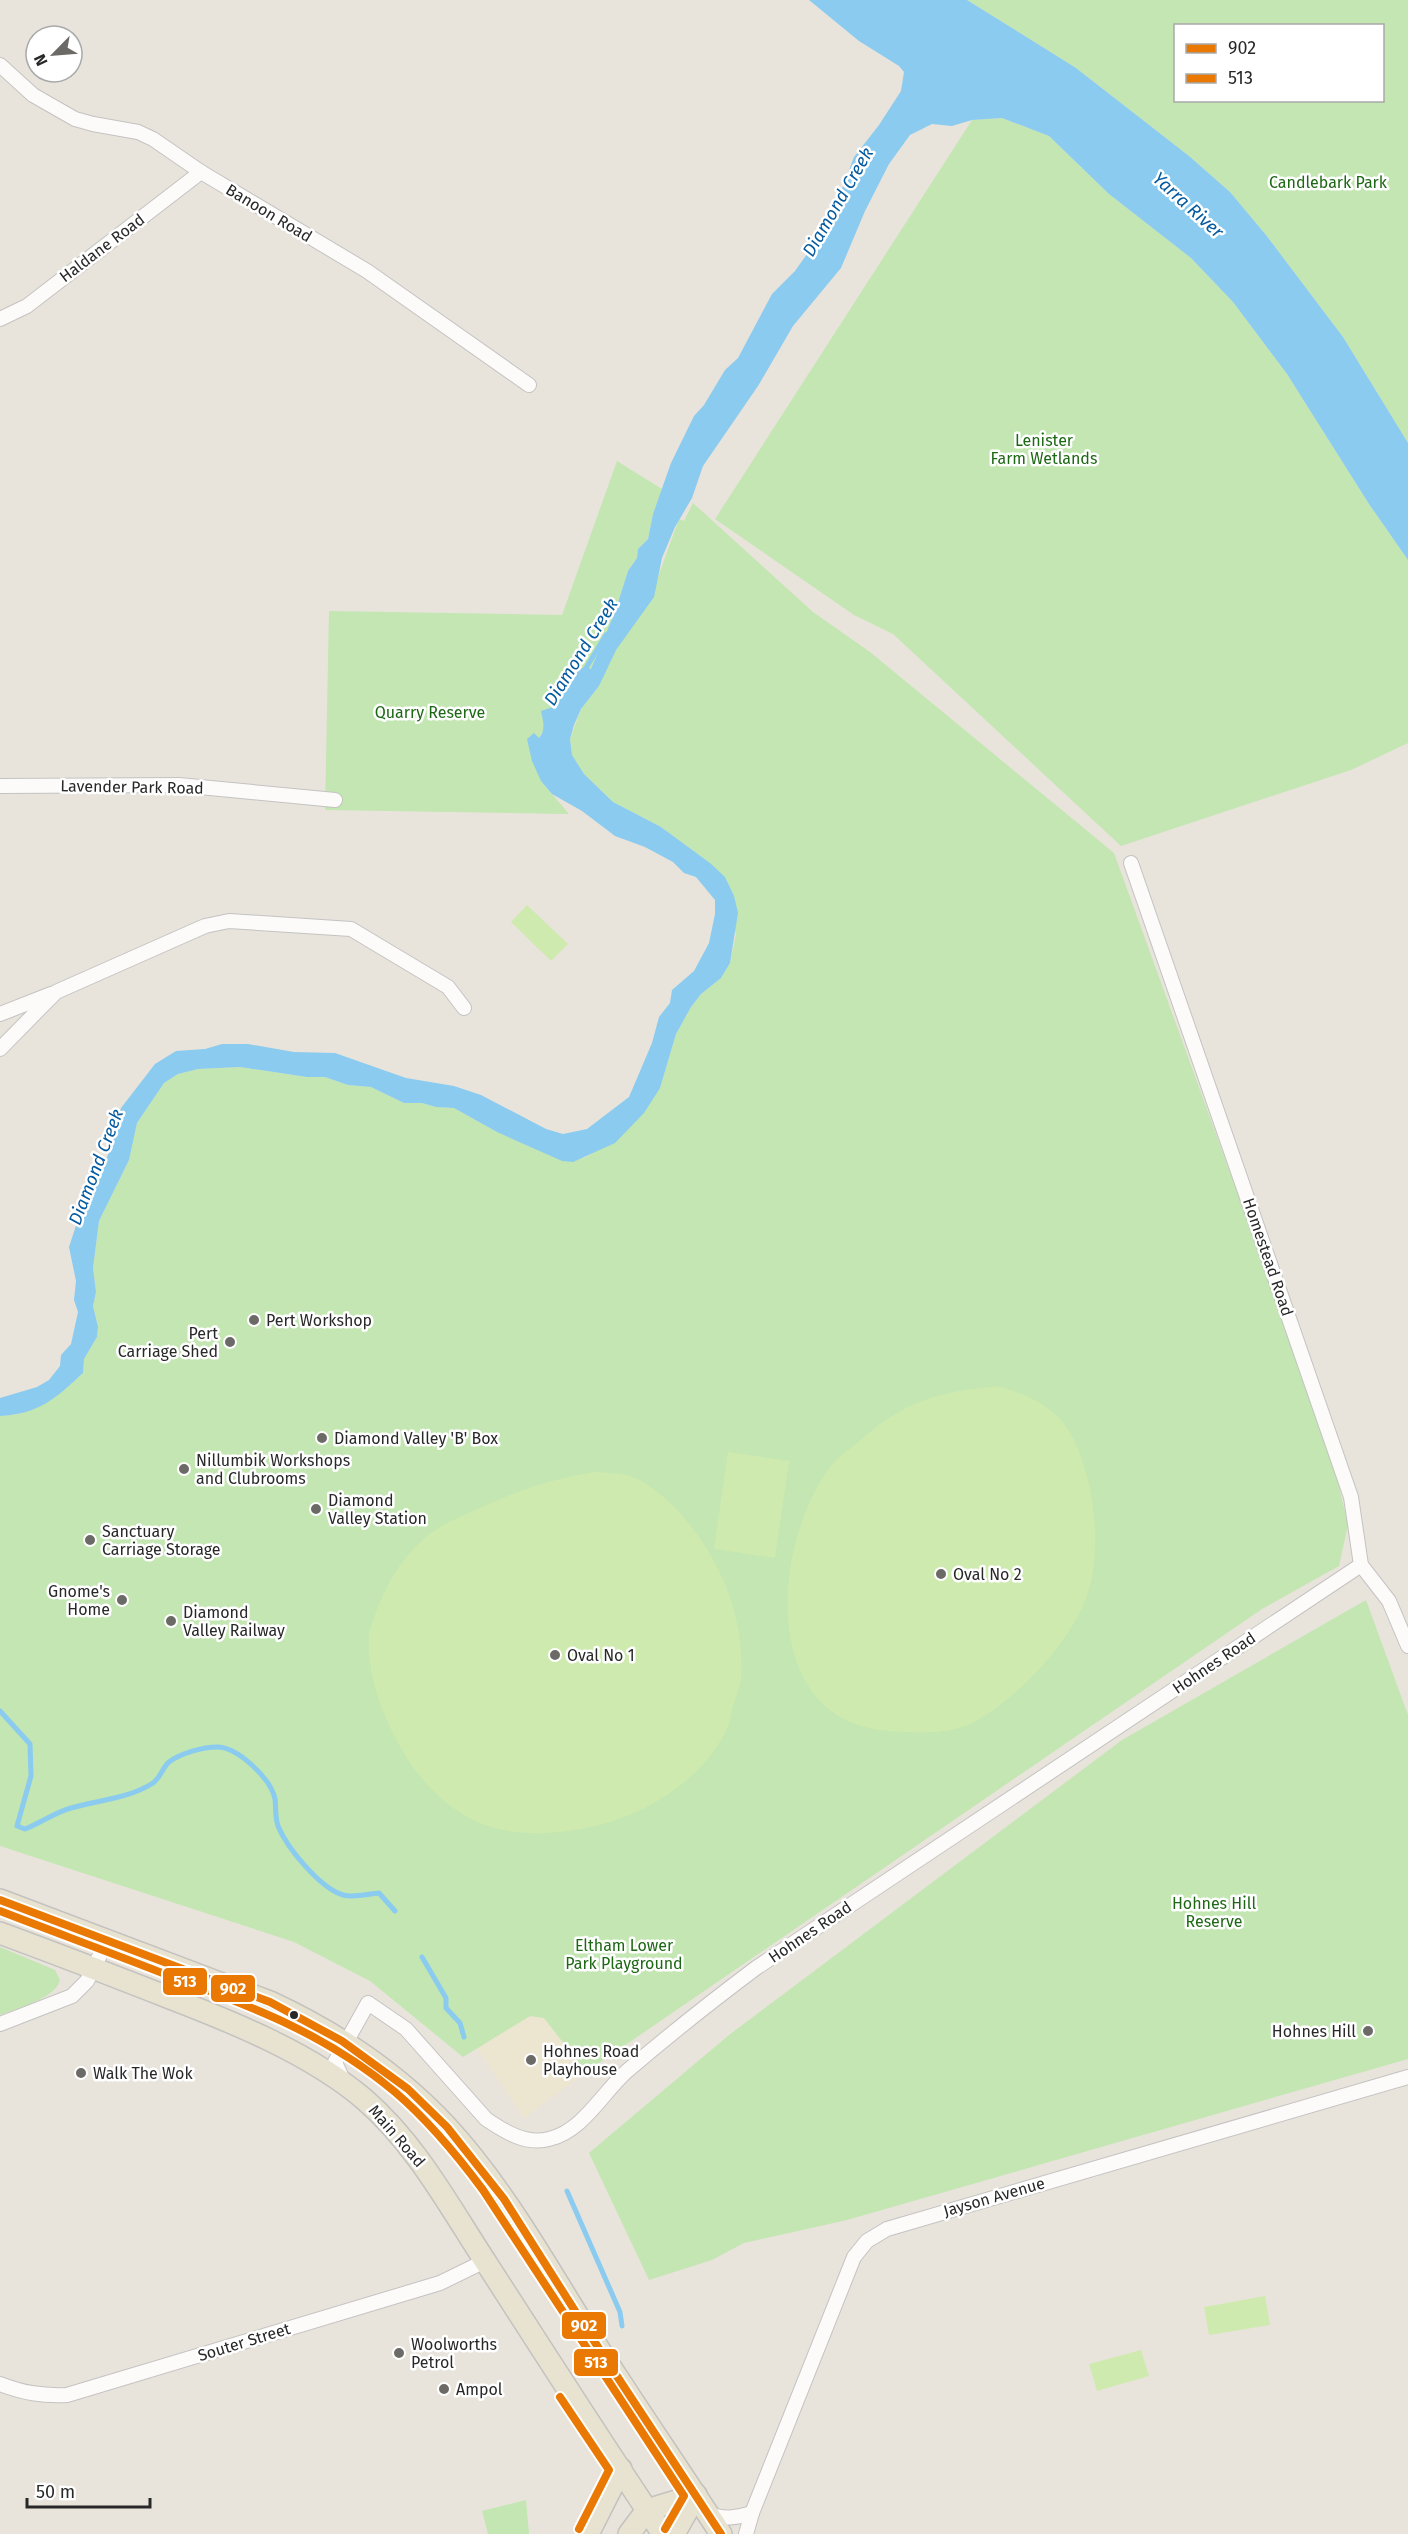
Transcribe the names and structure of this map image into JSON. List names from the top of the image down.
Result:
{
  "streets": {
    "main road": ["Main Road"],
    "street": [
      "Banoon Road",
      "Haldane Road",
      "Lavender Park Road",
      "Homestead Road",
      "Hohnes Road",
      "Jayson Avenue",
      "Souter Street"
    ]
  },
  "crossings": [
    ["Banoon Road", "Haldane Road"],
    ["Homestead Road", "Hohnes Road"],
    ["Hohnes Road", "Main Road"],
    ["Main Road", "Souter Street"]
  ],
  "water": ["Diamond Creek", "Yarra River"],
  "parks": [
    "Candlebark Park",
    "Lenister Farm Wetlands",
    "Quarry Reserve",
    "Hohnes Hill Reserve",
    "Eltham Lower Park Playground"
  ],
  "places": [
    "Pert Workshop",
    "Pert Carriage Shed",
    "Diamond Valley 'B' Box",
    "Nillumbik Workshops and Clubrooms",
    "Diamond Valley Station",
    "Sanctuary Carriage Storage",
    "Oval No 2",
    "Gnome's Home",
    "Diamond Valley Railway",
    "Oval No 1",
    "Hohnes Hill",
    "Hohnes Road Playhouse",
    "Walk The Wok",
    "Woolworths Petrol",
    "Ampol"
  ],
  "lines": ["transit line 902", "transit line 513"],
  "legend": ["902", "513"],
  "scale_bar": "50 m",
  "north": "bottom left"
}
